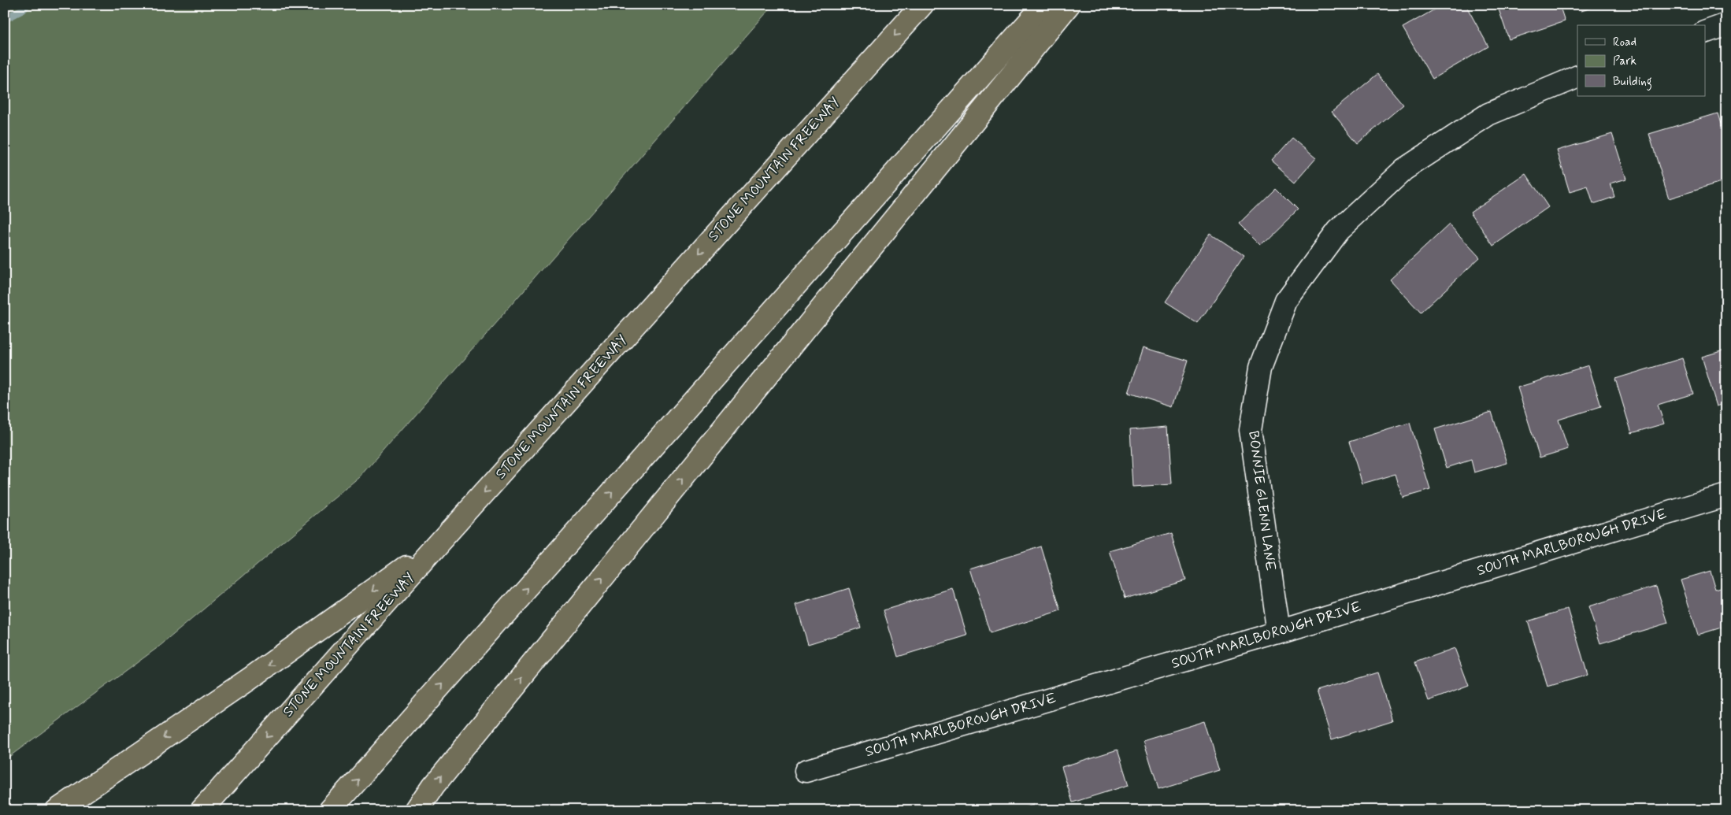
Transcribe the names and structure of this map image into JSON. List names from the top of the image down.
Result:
{
  "streets": {
    "highway": ["STONE MOUNTAIN FREEWAY"],
    "street": ["BONNIE GLENN LANE", "SOUTH MARLBOROUGH DRIVE"]
  },
  "crossings": [
    ["BONNIE GLENN LANE", "SOUTH MARLBOROUGH DRIVE"]
  ],
  "legend": ["Road", "Park", "Building"]
}
